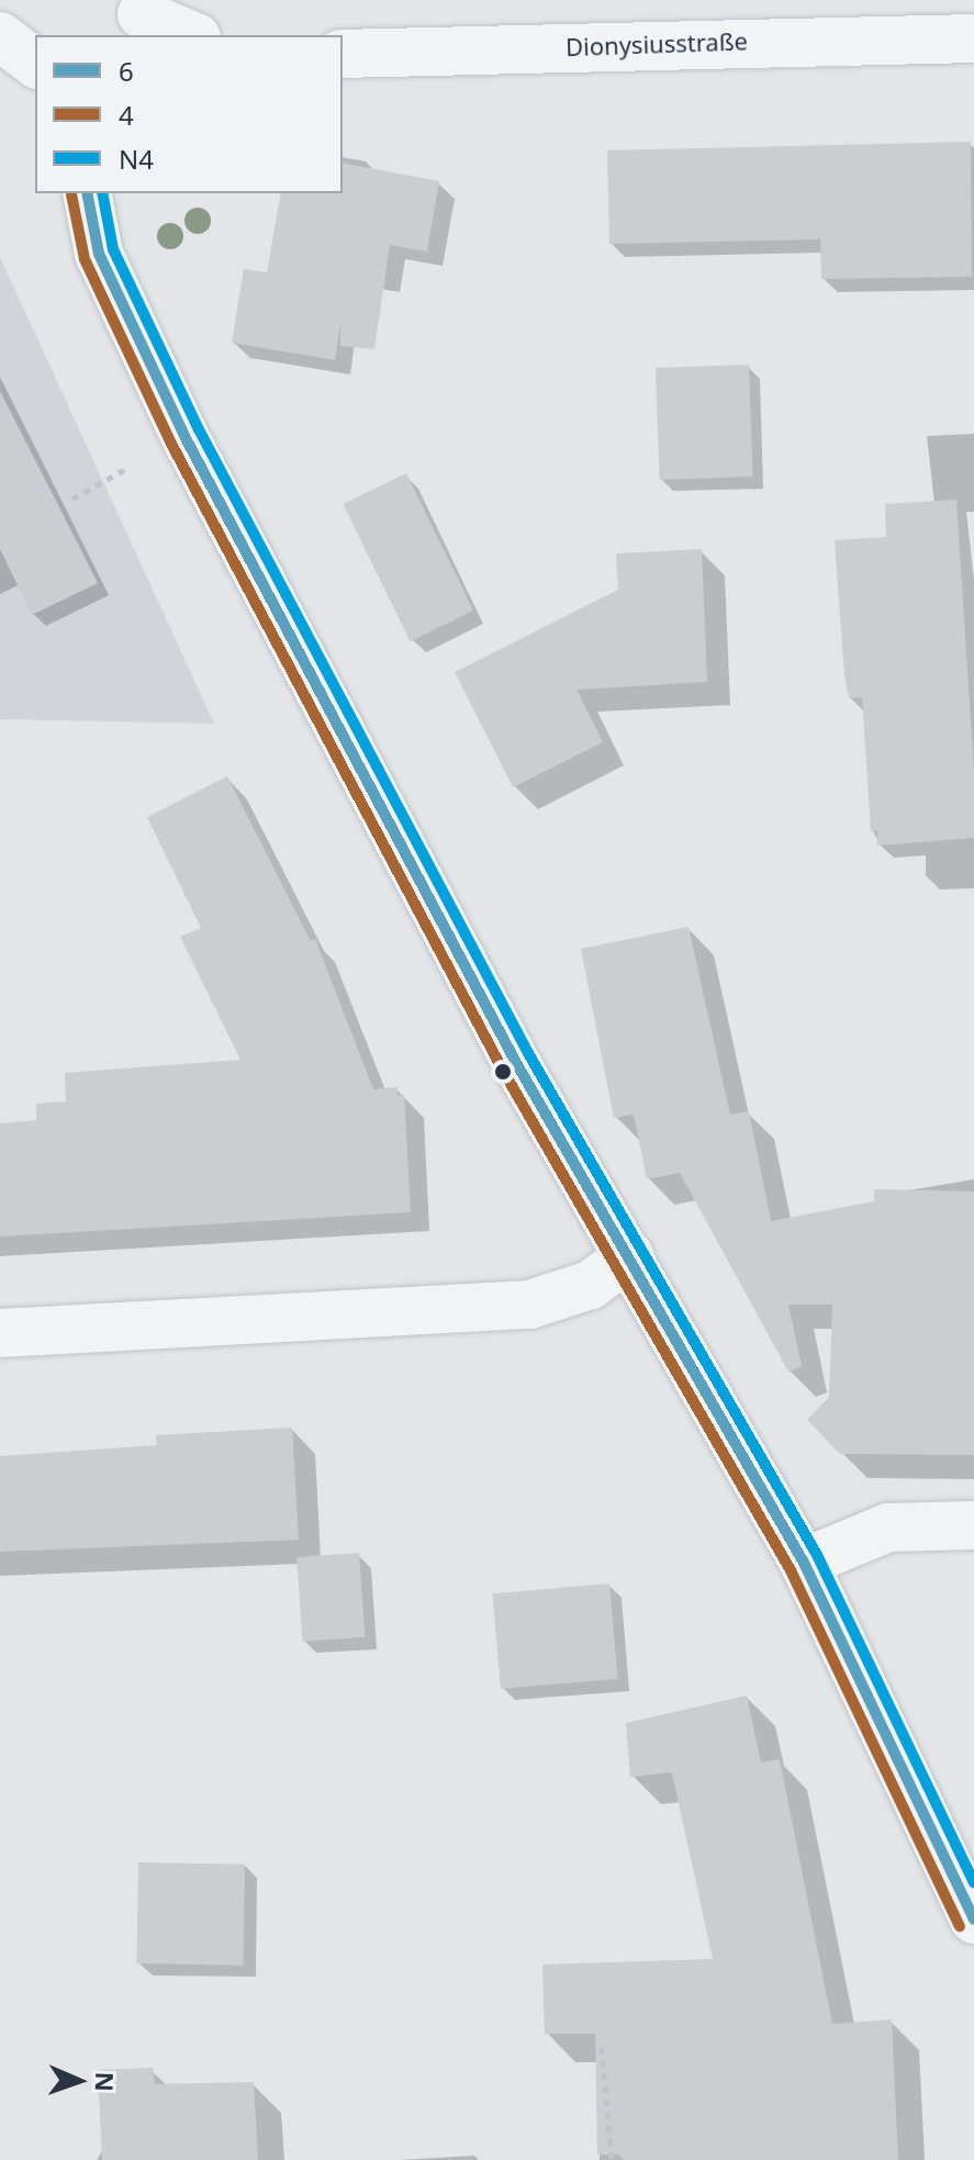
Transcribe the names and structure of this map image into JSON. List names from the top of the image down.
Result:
{
  "streets": {
    "street": ["Dionysiusstraße"]
  },
  "lines": ["transit line 6", "transit line N4", "transit line 4"],
  "legend": ["6", "4", "N4"],
  "north": "right"
}
